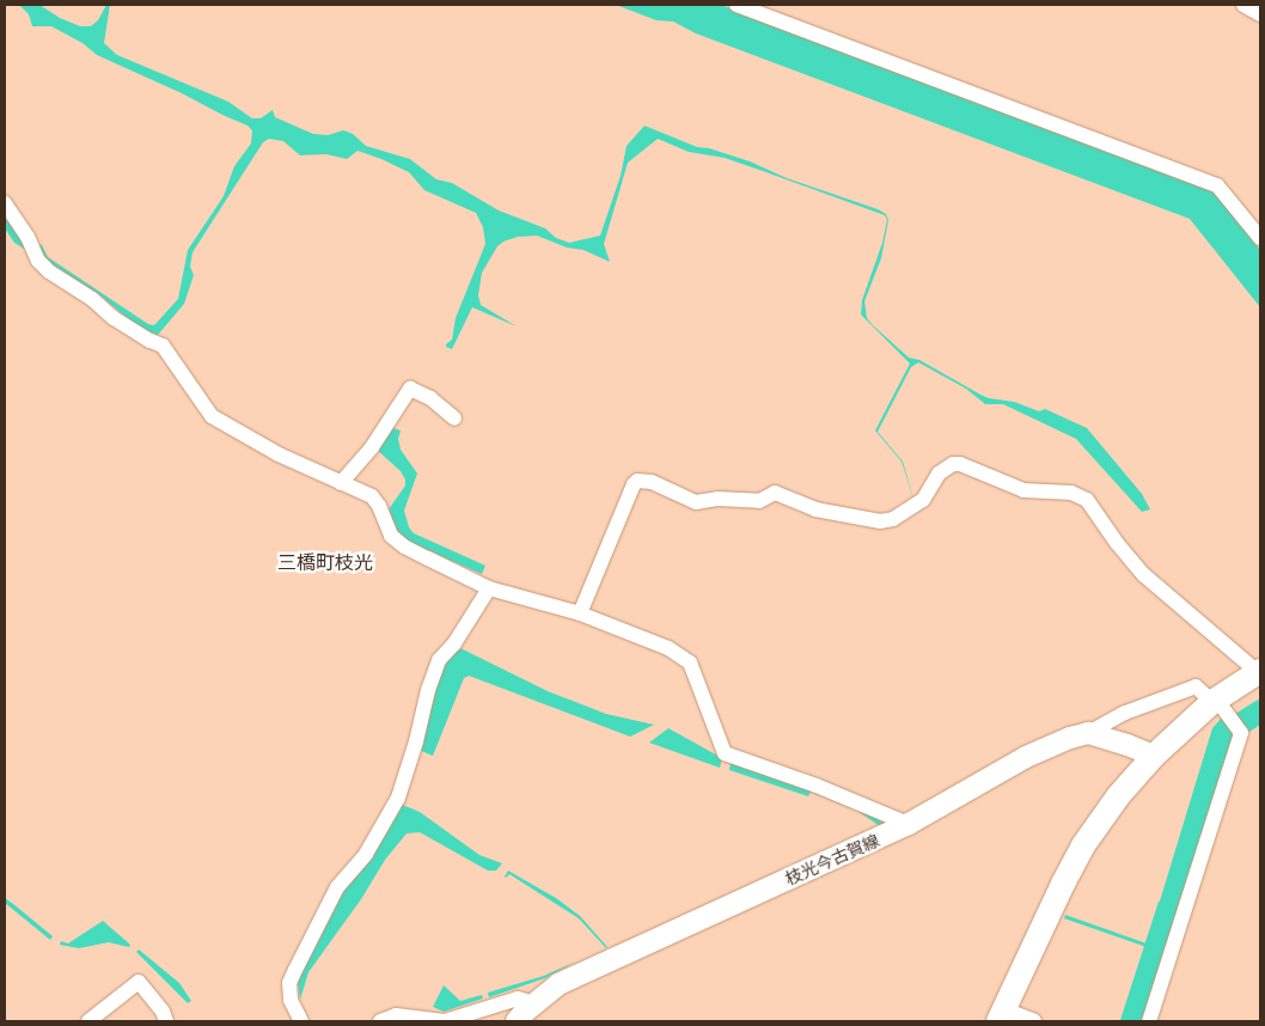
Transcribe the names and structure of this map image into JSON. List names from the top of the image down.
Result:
{
  "streets": {
    "main road": ["枝光今古賀線"]
  },
  "districts": ["三橋町枝光"]
}
